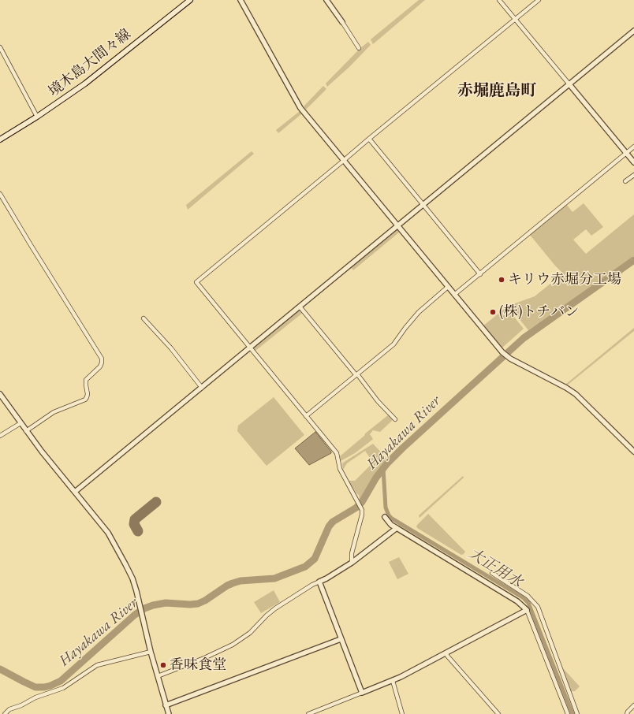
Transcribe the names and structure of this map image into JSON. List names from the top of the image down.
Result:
{
  "streets": {
    "main road": ["境木島大間々線"]
  },
  "districts": ["赤堀鹿島町"],
  "water": ["Hayakawa River", "大正用水"],
  "places": ["キリウ赤堀分工場", "(株)トチバン", "香味食堂"]
}
